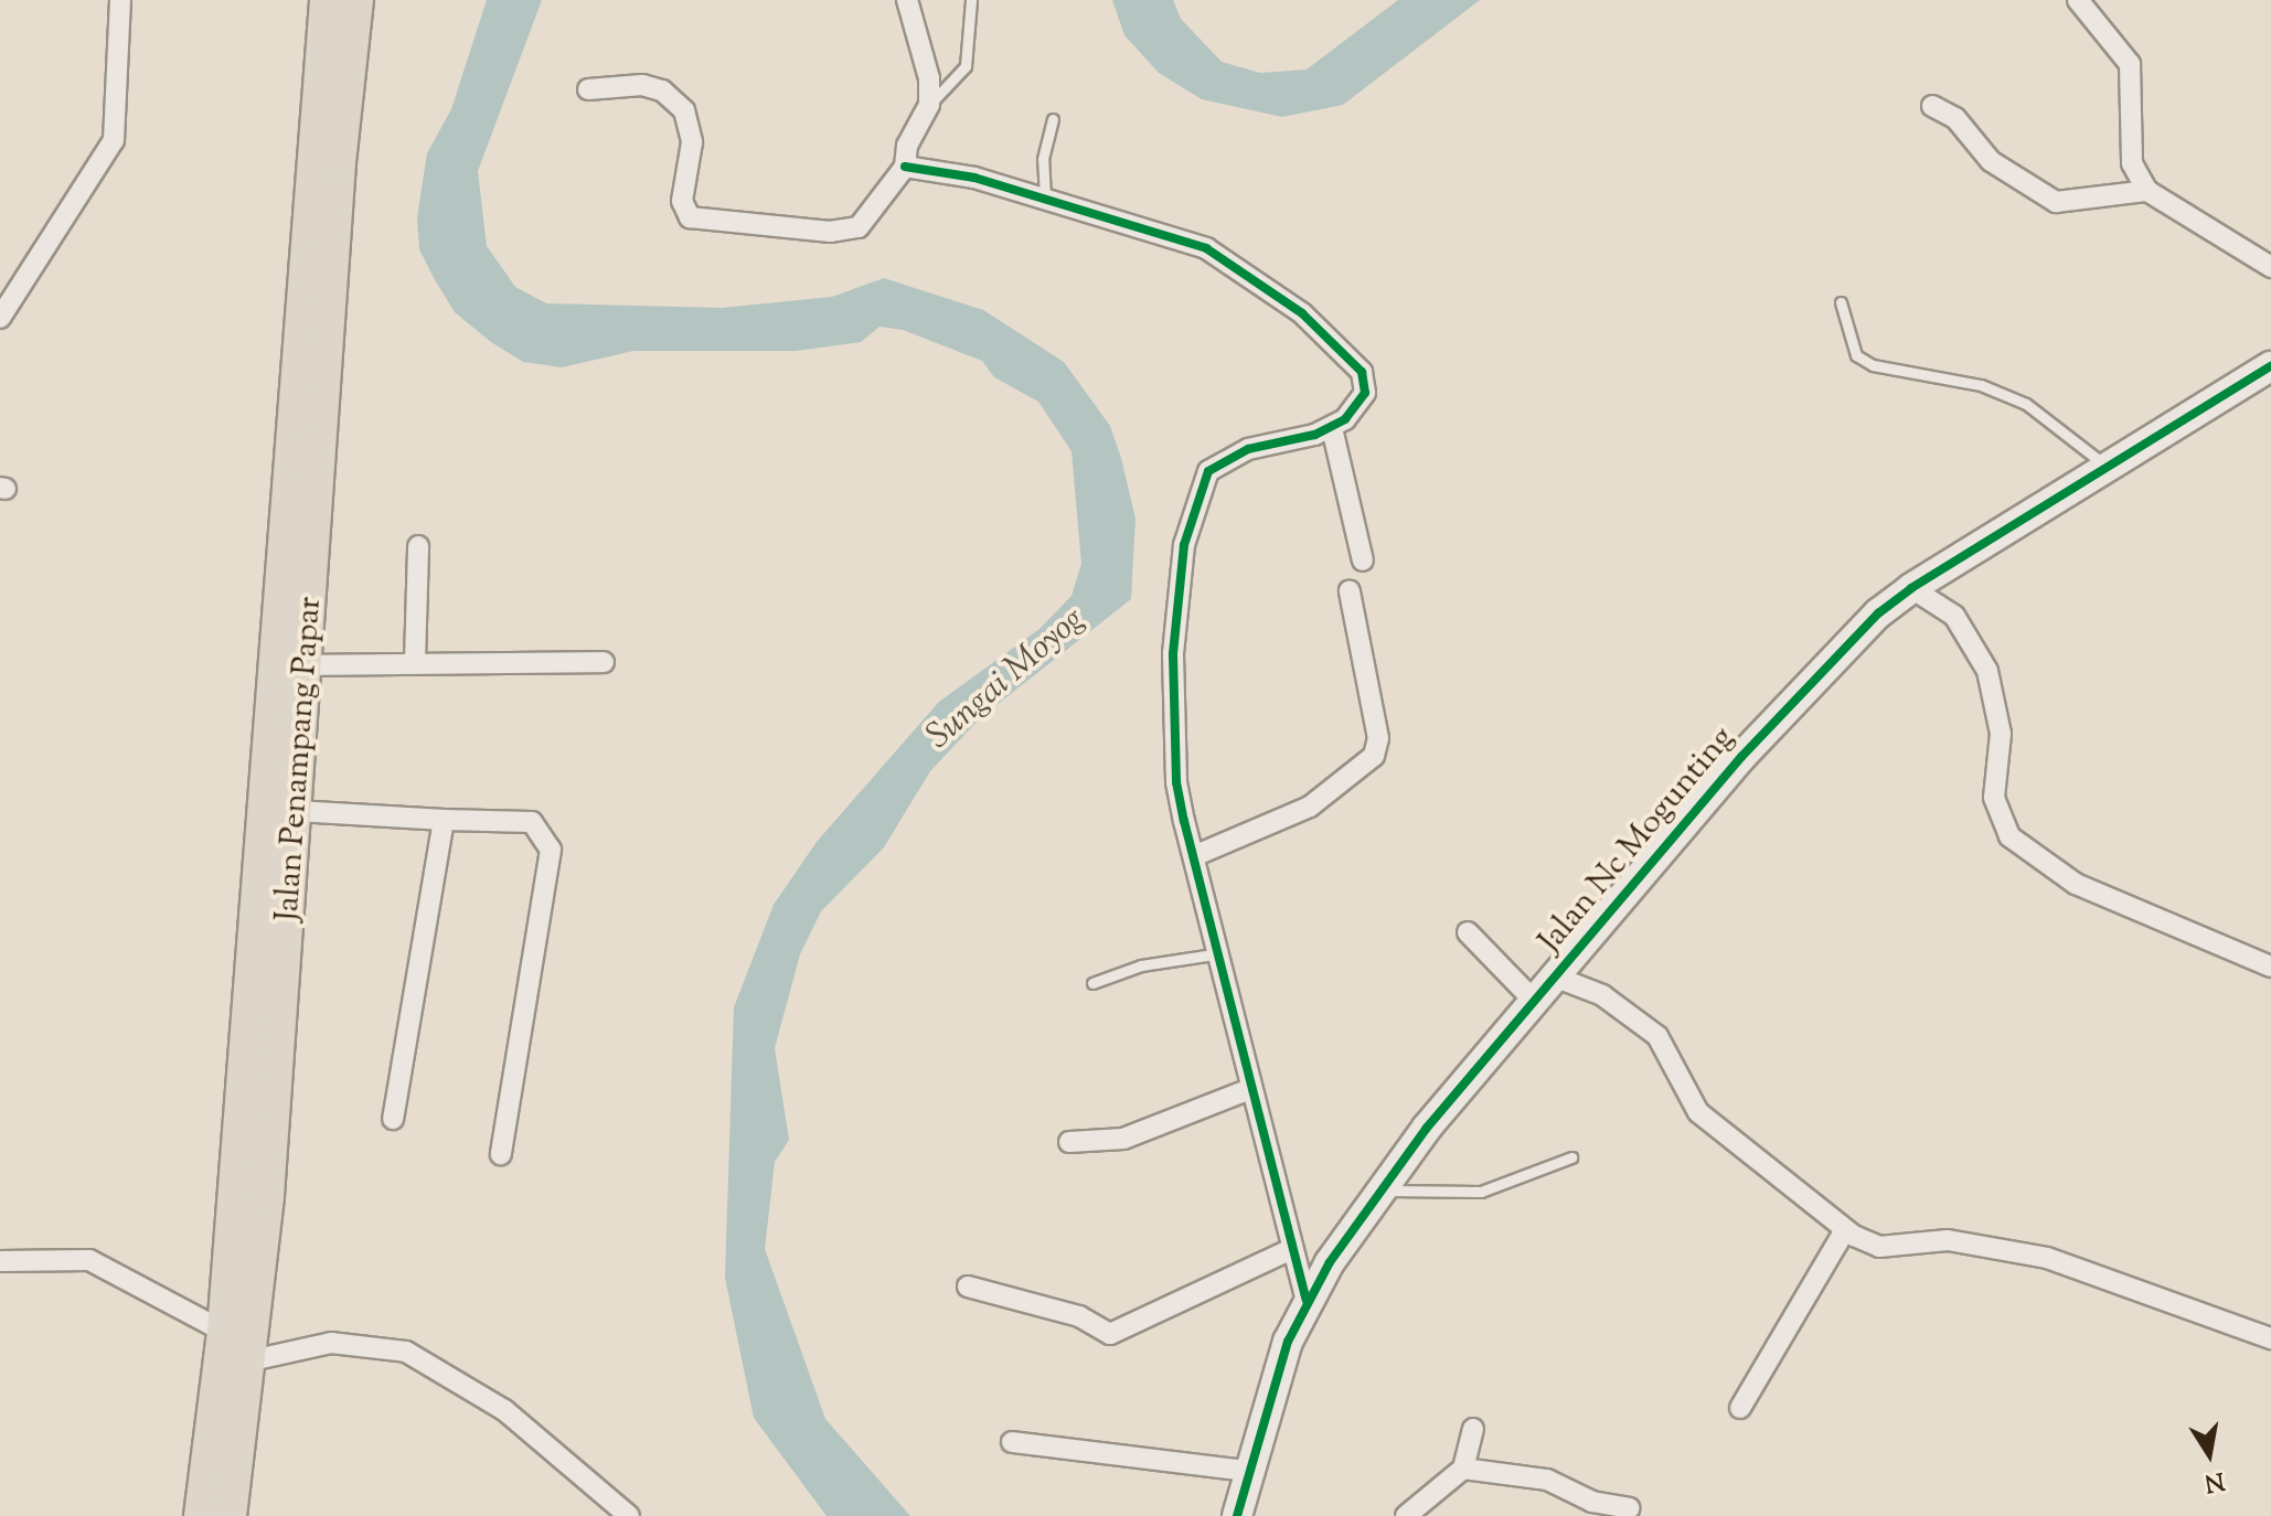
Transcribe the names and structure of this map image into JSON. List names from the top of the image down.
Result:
{
  "streets": {
    "main road": ["Jalan Penampang Papar"],
    "street": ["Jalan Nc Mogunting"]
  },
  "water": ["Sungai Moyog"],
  "north": "bottom"
}
